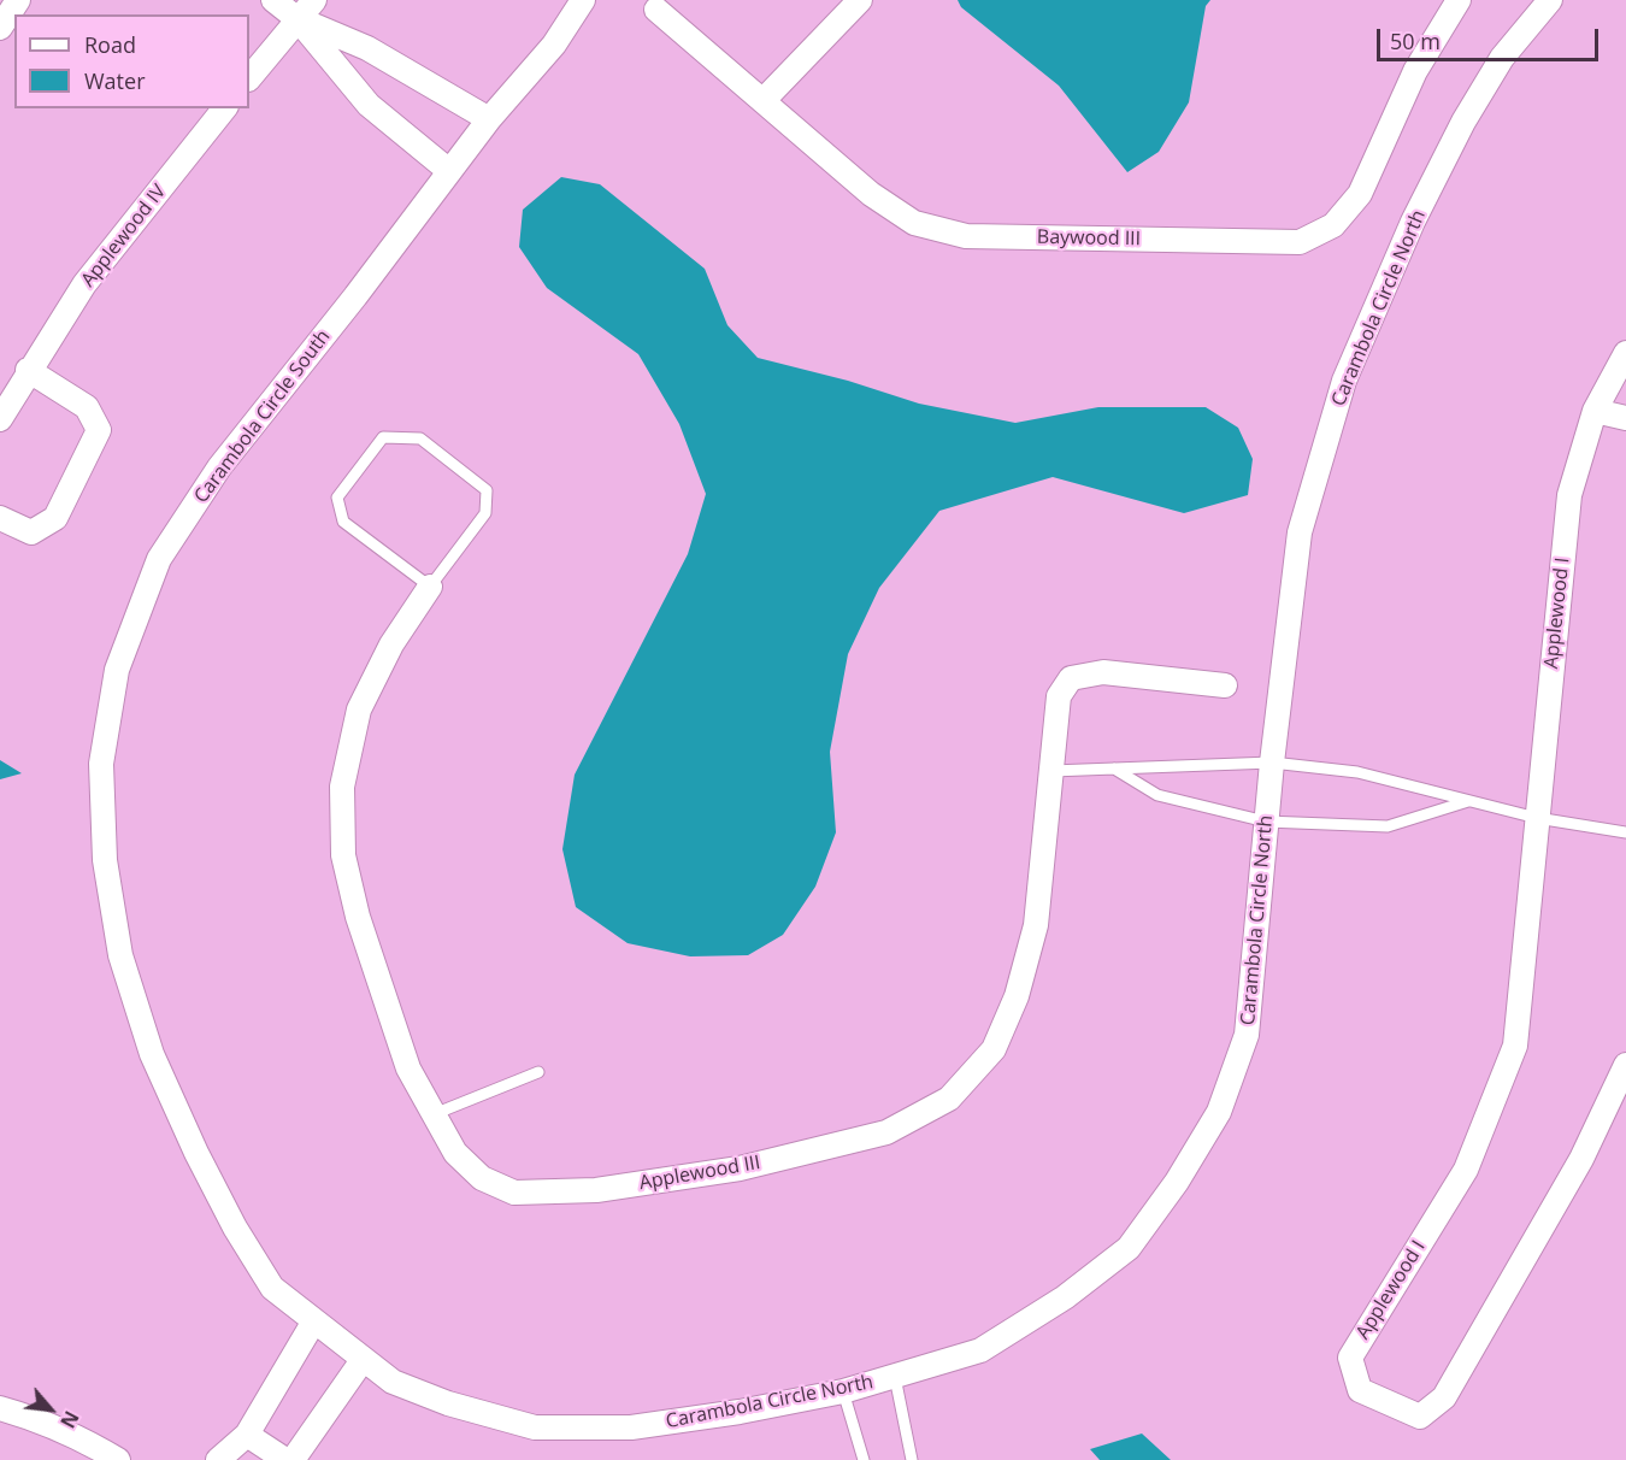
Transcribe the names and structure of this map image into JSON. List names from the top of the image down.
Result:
{
  "streets": {
    "street": [
      "Applewood IV",
      "Baywood III",
      "Carambola Circle North",
      "Carambola Circle South",
      "Applewood I",
      "Applewood III"
    ]
  },
  "crossings": [
    ["Carambola Circle North", "Carambola Circle South"]
  ],
  "legend": ["Road", "Water"],
  "scale_bar": "50 m",
  "north": "bottom right"
}
